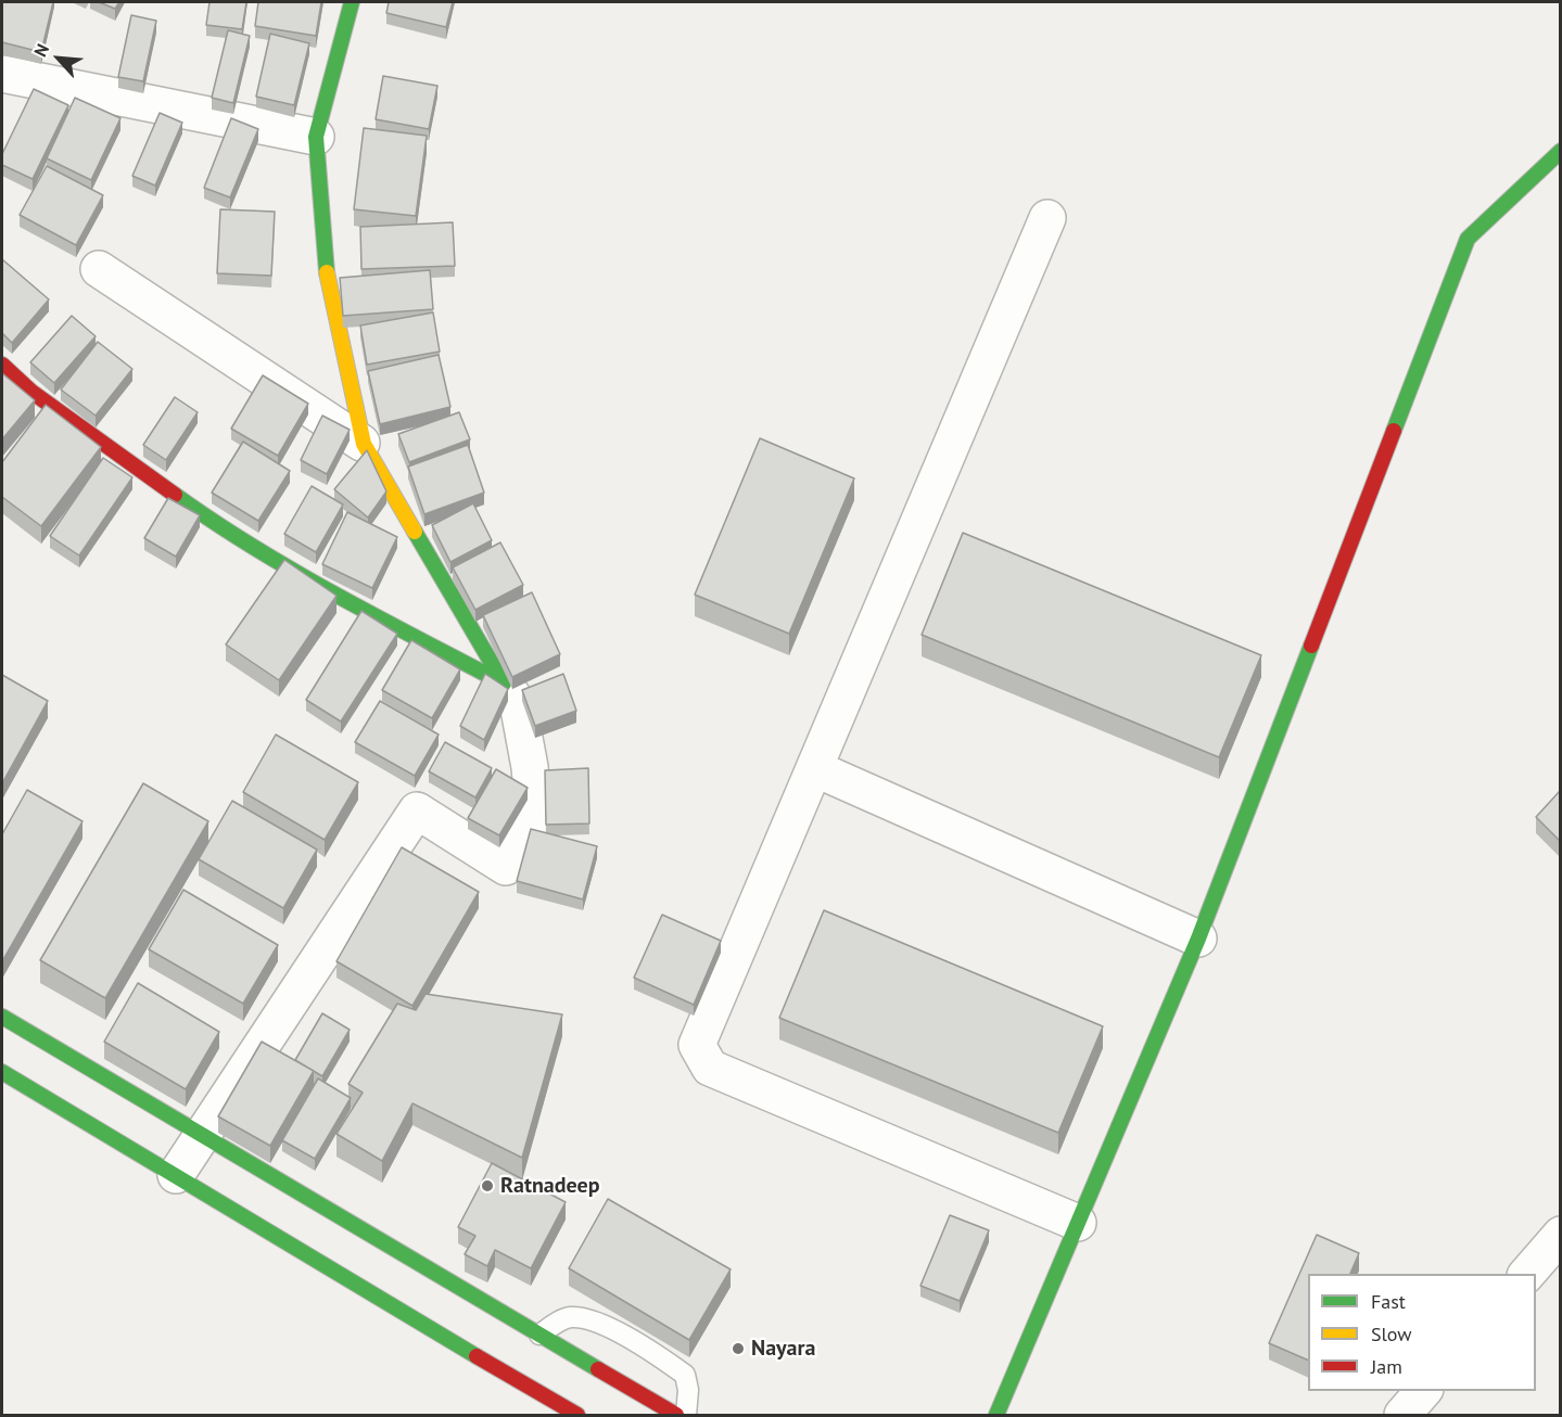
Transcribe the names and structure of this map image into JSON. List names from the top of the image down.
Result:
{
  "places": ["Ratnadeep", "Nayara"],
  "legend": ["Fast", "Slow", "Jam"],
  "north": "top left"
}
